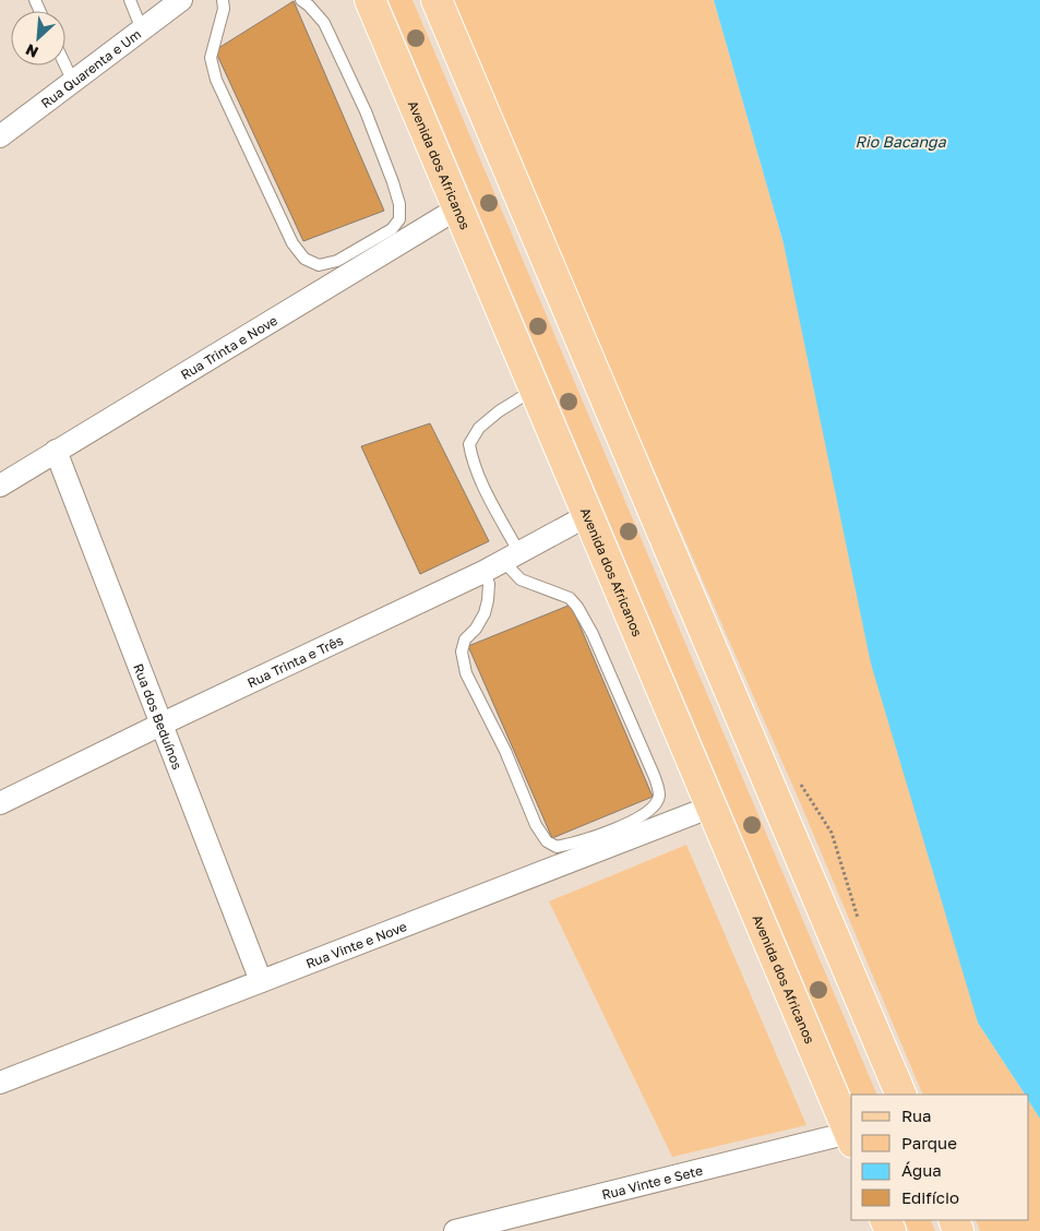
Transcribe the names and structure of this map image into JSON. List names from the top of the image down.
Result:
{
  "streets": {
    "main road": ["Avenida dos Africanos"],
    "street": [
      "Rua Quarenta e Um",
      "Rua Trinta e Nove",
      "Rua Trinta e Três",
      "Rua dos Beduínos",
      "Rua Vinte e Nove",
      "Rua Vinte e Sete"
    ]
  },
  "crossings": [
    ["Avenida dos Africanos", "Rua Trinta e Nove"],
    ["Avenida dos Africanos", "Rua Trinta e Três"],
    ["Avenida dos Africanos", "Rua Vinte e Nove"],
    ["Avenida dos Africanos", "Rua Vinte e Sete"],
    ["Rua Trinta e Nove", "Rua dos Beduínos"],
    ["Rua Trinta e Três", "Rua dos Beduínos"],
    ["Rua dos Beduínos", "Rua Vinte e Nove"]
  ],
  "water": ["Rio Bacanga"],
  "legend": [
    "Rua",
    "Parque",
    "Água",
    "Edifício"
  ],
  "north": "bottom left"
}
